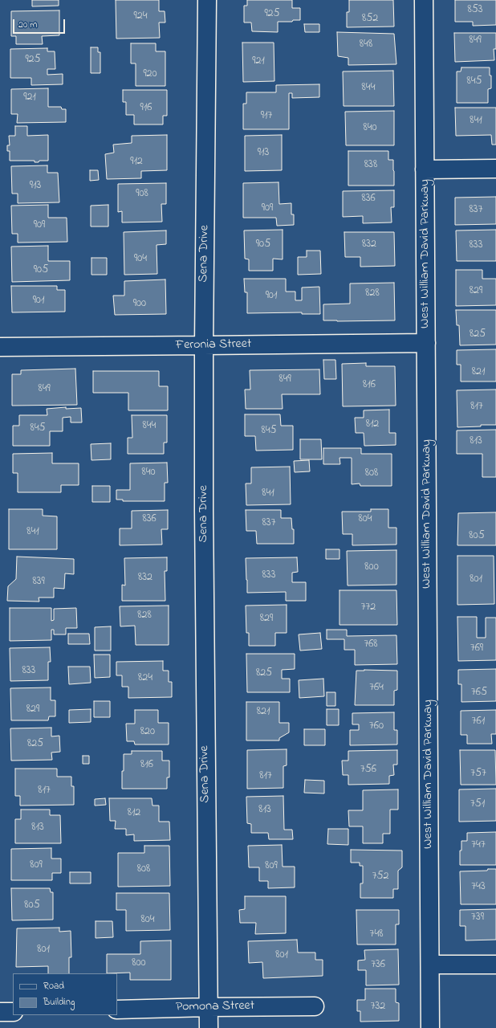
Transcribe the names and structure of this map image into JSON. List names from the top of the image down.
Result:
{
  "streets": {
    "street": [
      "Sena Drive",
      "West William David Parkway",
      "Feronia Street",
      "Pomona Street"
    ]
  },
  "crossings": [
    ["Sena Drive", "Feronia Street"],
    ["Sena Drive", "Pomona Street"],
    ["West William David Parkway", "Feronia Street"]
  ],
  "house_numbers": [
    "853",
    "925",
    "924",
    "852",
    "849",
    "848",
    "925",
    "921",
    "920",
    "845",
    "844",
    "921",
    "916",
    "917",
    "841",
    "840",
    "913",
    "912",
    "838",
    "913",
    "908",
    "836",
    "909",
    "837",
    "909",
    "905",
    "832",
    "833",
    "904",
    "905",
    "829",
    "828",
    "901",
    "901",
    "900",
    "825",
    "821",
    "849",
    "816",
    "849",
    "817",
    "812",
    "844",
    "845",
    "845",
    "813",
    "840",
    "808",
    "841",
    "836",
    "804",
    "837",
    "841",
    "805",
    "800",
    "833",
    "832",
    "801",
    "839",
    "772",
    "828",
    "829",
    "768",
    "769",
    "833",
    "825",
    "824",
    "764",
    "765",
    "829",
    "821",
    "761",
    "760",
    "820",
    "825",
    "816",
    "756",
    "757",
    "817",
    "817",
    "751",
    "813",
    "812",
    "813",
    "747",
    "809",
    "809",
    "808",
    "752",
    "743",
    "805",
    "739",
    "804",
    "748",
    "801",
    "801",
    "800",
    "736",
    "732"
  ],
  "legend": ["Road", "Building"],
  "scale_bar": "20 m"
}
